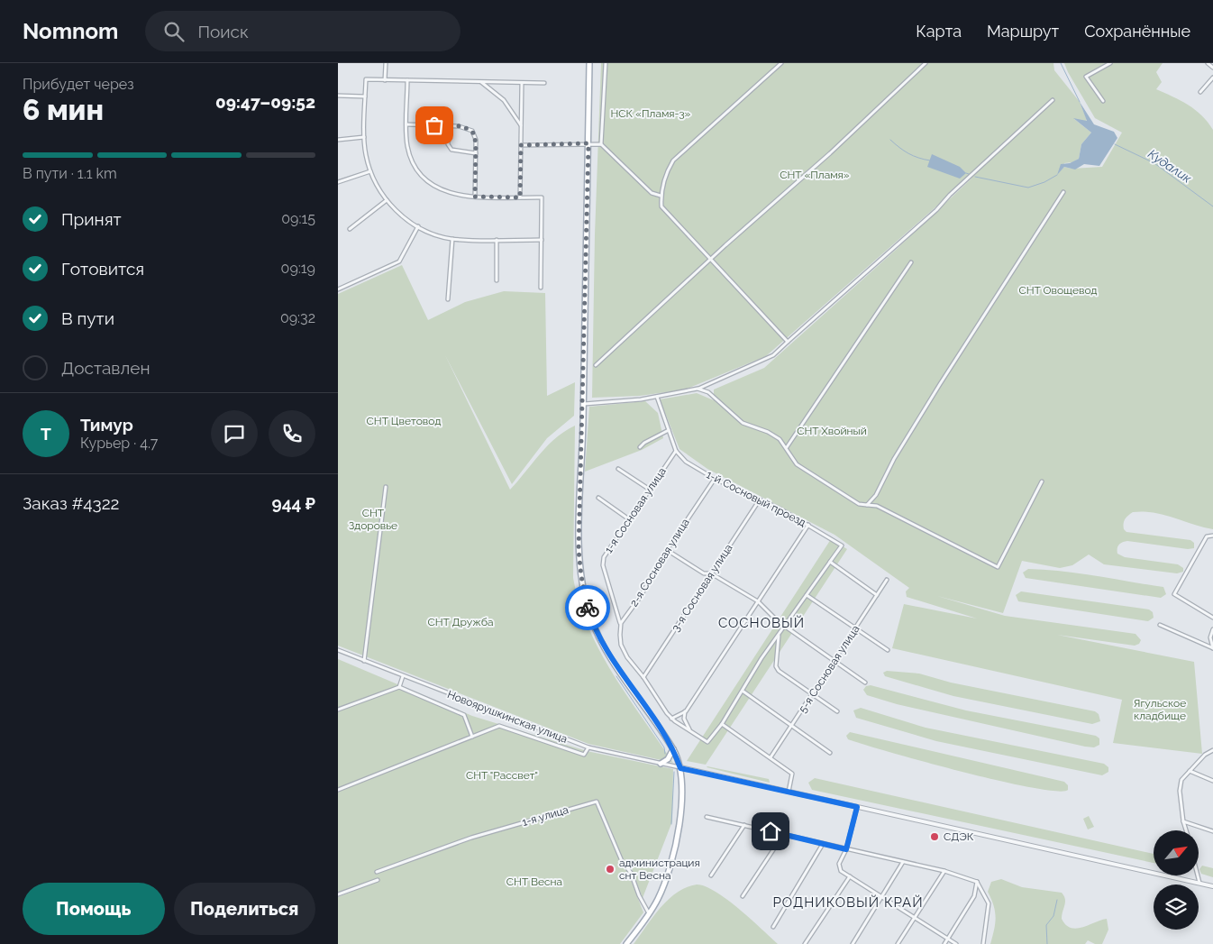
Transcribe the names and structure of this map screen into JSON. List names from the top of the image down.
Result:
{
  "streets": {
    "street": [
      "1-й Сосновый проезд",
      "1-я Сосновая улица",
      "2-я Сосновая улица",
      "3-я Сосновая улица",
      "5-я Сосновая улица",
      "Новоярушкинская улица",
      "1-я улица"
    ]
  },
  "crossings": [
    ["1-й Сосновый проезд", "1-я Сосновая улица"],
    ["1-й Сосновый проезд", "2-я Сосновая улица"],
    ["1-й Сосновый проезд", "3-я Сосновая улица"],
    ["1-я Сосновая улица", "2-я Сосновая улица"]
  ],
  "districts": ["СОСНОВЫЙ", "РОДНИКОВЫЙ КРАЙ"],
  "water": ["Кудалик"],
  "parks": [
    "НСК «Пламя-3»",
    "СНТ «Пламя»",
    "СНТ Овощевод",
    "СНТ Цветовод",
    "СНТ Хвойный",
    "СНТ Здоровье",
    "СНТ Дружба",
    "Ягульское кладбище",
    "СНТ \"Рассвет\"",
    "СНТ Весна"
  ],
  "places": ["СДЭК", "администрация снт Весна"],
  "north": "top right",
  "page": {
    "header": "Nomnom",
    "search": "Поиск",
    "nav": ["Карта", "Маршрут", "Сохранённые"],
    "heading": ["6 мин", "Прибудет через", "09:47–09:52"],
    "panel": [
      "Тимур",
      "Курьер · 4.7",
      "Заказ #4322",
      "944 ₽"
    ],
    "bar": "В пути · 1.1 km",
    "list": [
      ["Принят", "09:15"],
      ["Готовится", "09:19"],
      ["В пути", "09:32"],
      "Доставлен"
    ],
    "round": "Т",
    "buttons": ["Помощь", "Поделиться"]
  }
}
